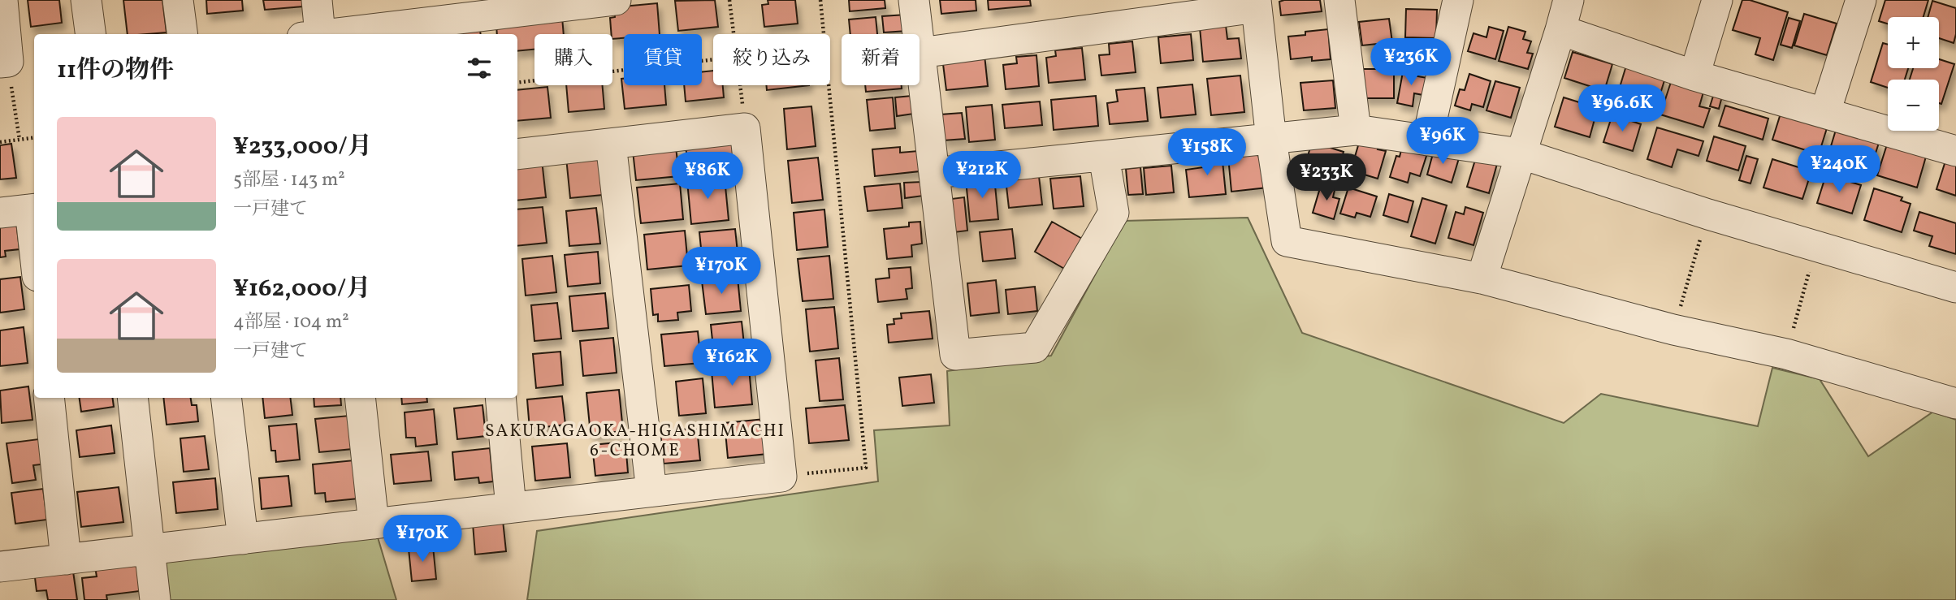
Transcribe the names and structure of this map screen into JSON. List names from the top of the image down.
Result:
{
  "districts": ["SAKURAGAOKA-HIGASHIMACHI 6-CHOME"],
  "page": {
    "map_buttons": ["+", "−"],
    "chip": [
      "購入",
      "賃貸",
      "絞り込み",
      "新着"
    ],
    "heading": "11件の物件",
    "price": [
      "¥236K",
      "¥96.6K",
      "¥96K",
      "¥158K",
      "¥240K",
      "¥212K",
      "¥86K",
      "¥233K",
      "¥170K",
      "¥162K",
      "¥170K"
    ],
    "list": [
      {
        "name": "¥233,000/月",
        "note": "5部屋 · 143 m² · 一戸建て"
      },
      {
        "name": "¥162,000/月",
        "note": "4部屋 · 104 m² · 一戸建て"
      }
    ]
  }
}
